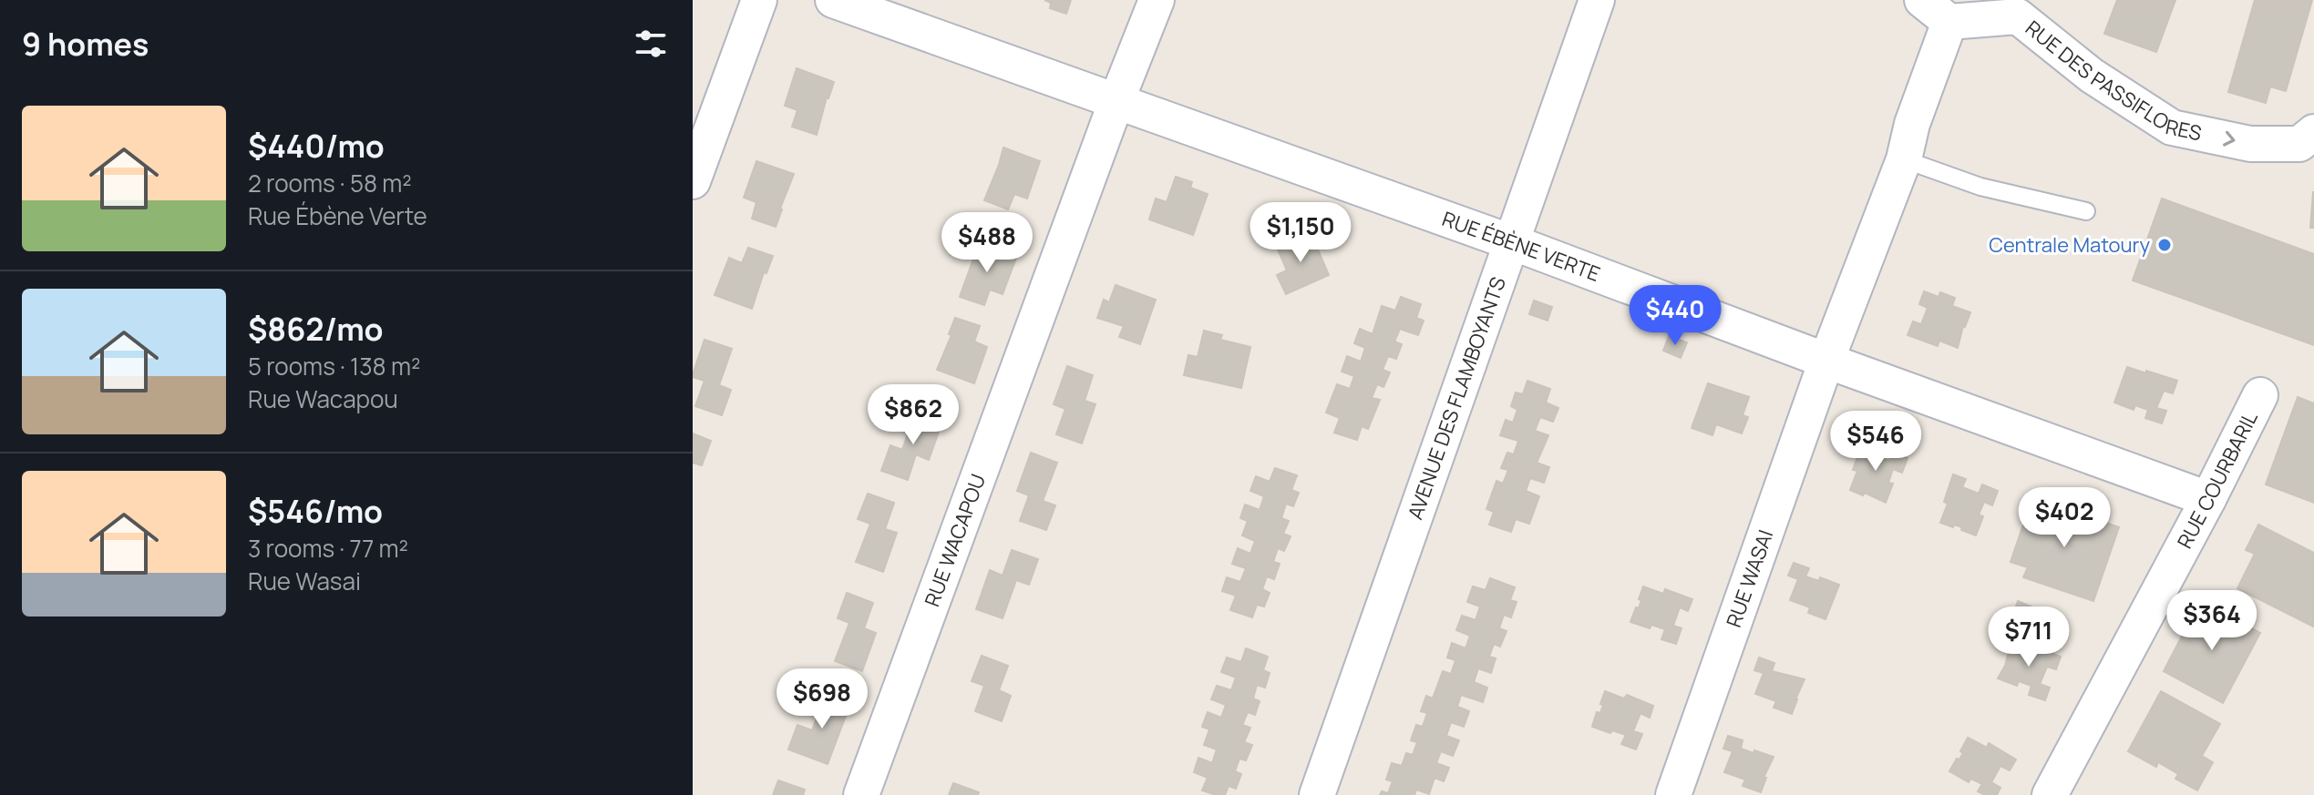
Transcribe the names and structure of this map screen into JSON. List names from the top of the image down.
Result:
{
  "streets": {
    "street": [
      "RUE DES PASSIFLORES",
      "RUE ÉBÈNE VERTE",
      "AVENUE DES FLAMBOYANTS",
      "RUE COURBARIL",
      "RUE WACAPOU",
      "RUE WASAI"
    ]
  },
  "crossings": [
    ["RUE DES PASSIFLORES", "RUE WASAI"],
    ["RUE ÉBÈNE VERTE", "AVENUE DES FLAMBOYANTS"],
    ["RUE ÉBÈNE VERTE", "RUE COURBARIL"],
    ["RUE ÉBÈNE VERTE", "RUE WACAPOU"],
    ["RUE ÉBÈNE VERTE", "RUE WASAI"]
  ],
  "one_way": ["RUE DES PASSIFLORES"],
  "places": ["Centrale Matoury"],
  "page": {
    "heading": "9 homes",
    "list": [
      {
        "name": "$440/mo",
        "note": "2 rooms · 58 m² · Rue Ébène Verte"
      },
      {
        "name": "$862/mo",
        "note": "5 rooms · 138 m² · Rue Wacapou"
      },
      {
        "name": "$546/mo",
        "note": "3 rooms · 77 m² · Rue Wasai"
      }
    ],
    "price": [
      "$1,150",
      "$488",
      "$440",
      "$862",
      "$546",
      "$402",
      "$364",
      "$711",
      "$698"
    ]
  }
}
